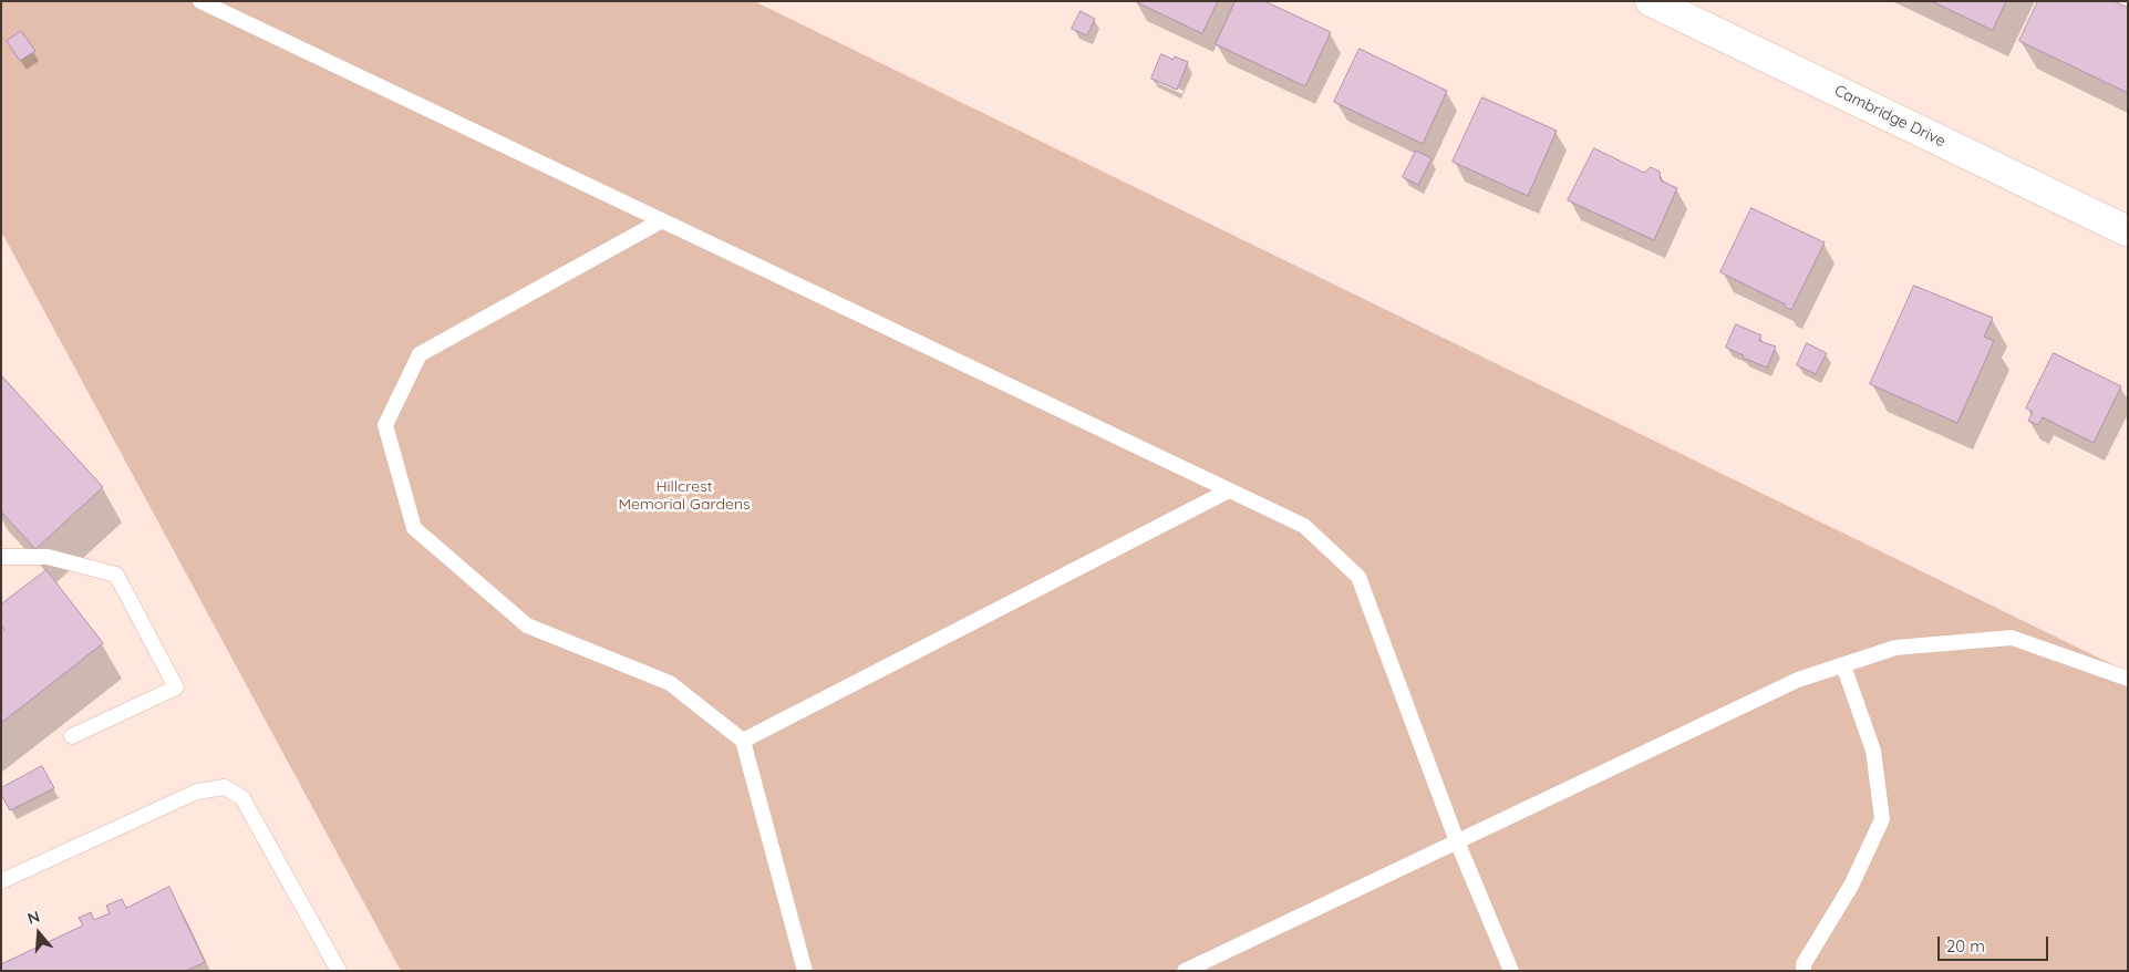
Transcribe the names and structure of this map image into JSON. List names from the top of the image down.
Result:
{
  "streets": {
    "street": ["Cambridge Drive"]
  },
  "parks": ["Hillcrest Memorial Gardens"],
  "scale_bar": "20 m",
  "north": "top"
}
